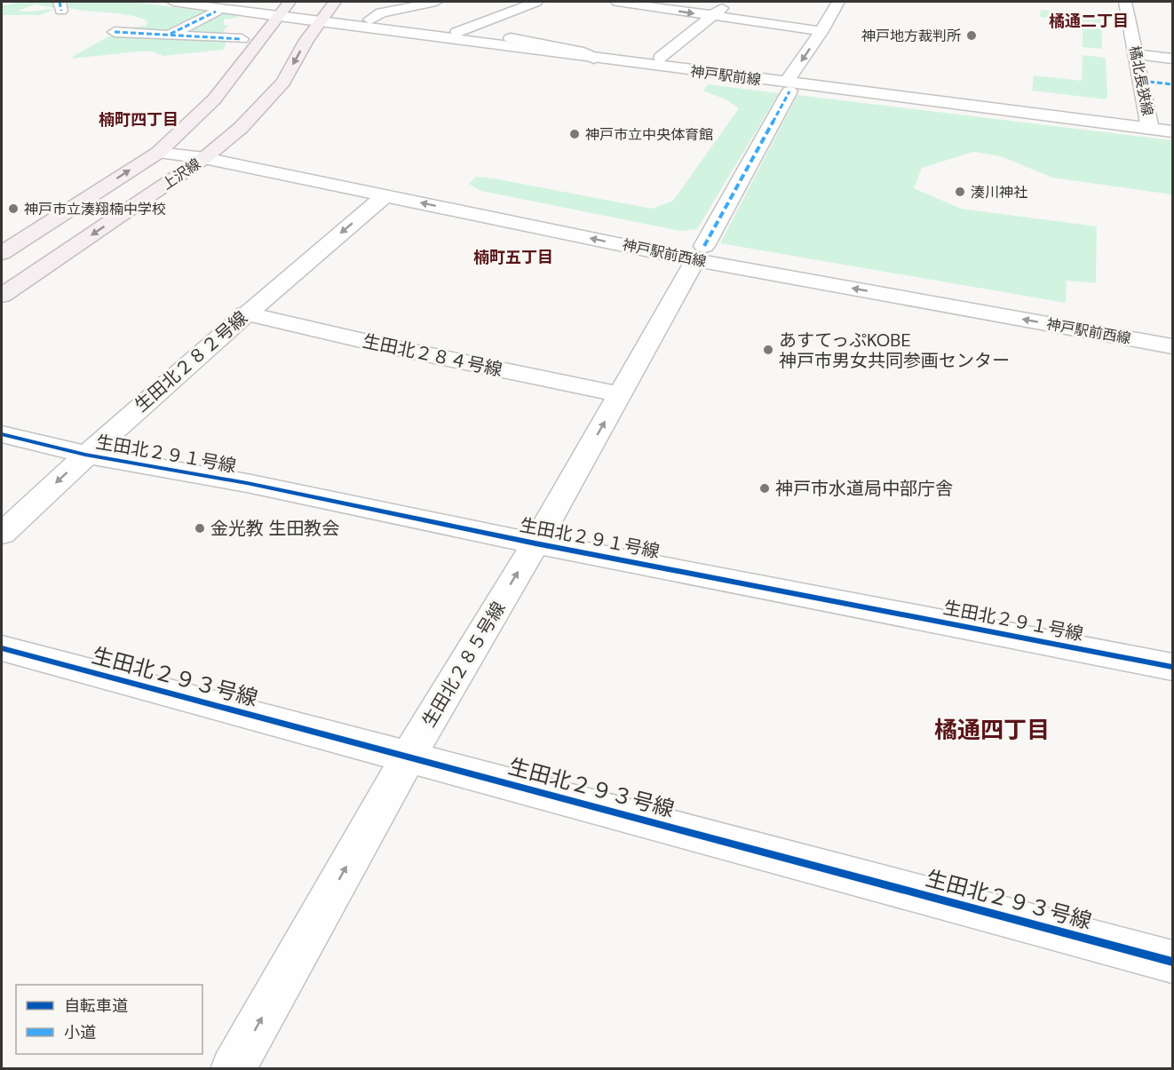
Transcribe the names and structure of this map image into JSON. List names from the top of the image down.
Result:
{
  "streets": {
    "main road": ["上沢線"],
    "street": [
      "神戸駅前線",
      "橘北長狭線",
      "神戸駅前西線",
      "生田北２８４号線",
      "生田北２８２号線",
      "生田北２９１号線",
      "生田北２８５号線",
      "生田北２９３号線"
    ]
  },
  "crossings": [
    ["神戸駅前線", "橘北長狭線"],
    ["神戸駅前線", "上沢線"],
    ["神戸駅前線", "生田北２８５号線"],
    ["上沢線", "神戸駅前西線"],
    ["神戸駅前西線", "生田北２８２号線"],
    ["神戸駅前西線", "生田北２８５号線"],
    ["生田北２８４号線", "生田北２８２号線"],
    ["生田北２８４号線", "生田北２８５号線"],
    ["生田北２８２号線", "生田北２９１号線"],
    ["生田北２９１号線", "生田北２８５号線"],
    ["生田北２８５号線", "生田北２９３号線"]
  ],
  "one_way": ["生田北２８２号線", "生田北２８５号線"],
  "districts": [
    "橘通二丁目",
    "楠町四丁目",
    "楠町五丁目",
    "橘通四丁目"
  ],
  "places": [
    "神戸地方裁判所",
    "神戸市立中央体育館",
    "湊川神社",
    "神戸市立湊翔楠中学校",
    "あすてっぷKOBE 神戸市男女共同参画センター",
    "神戸市水道局中部庁舎",
    "金光教 生田教会"
  ],
  "legend": ["自転車道", "小道"]
}
